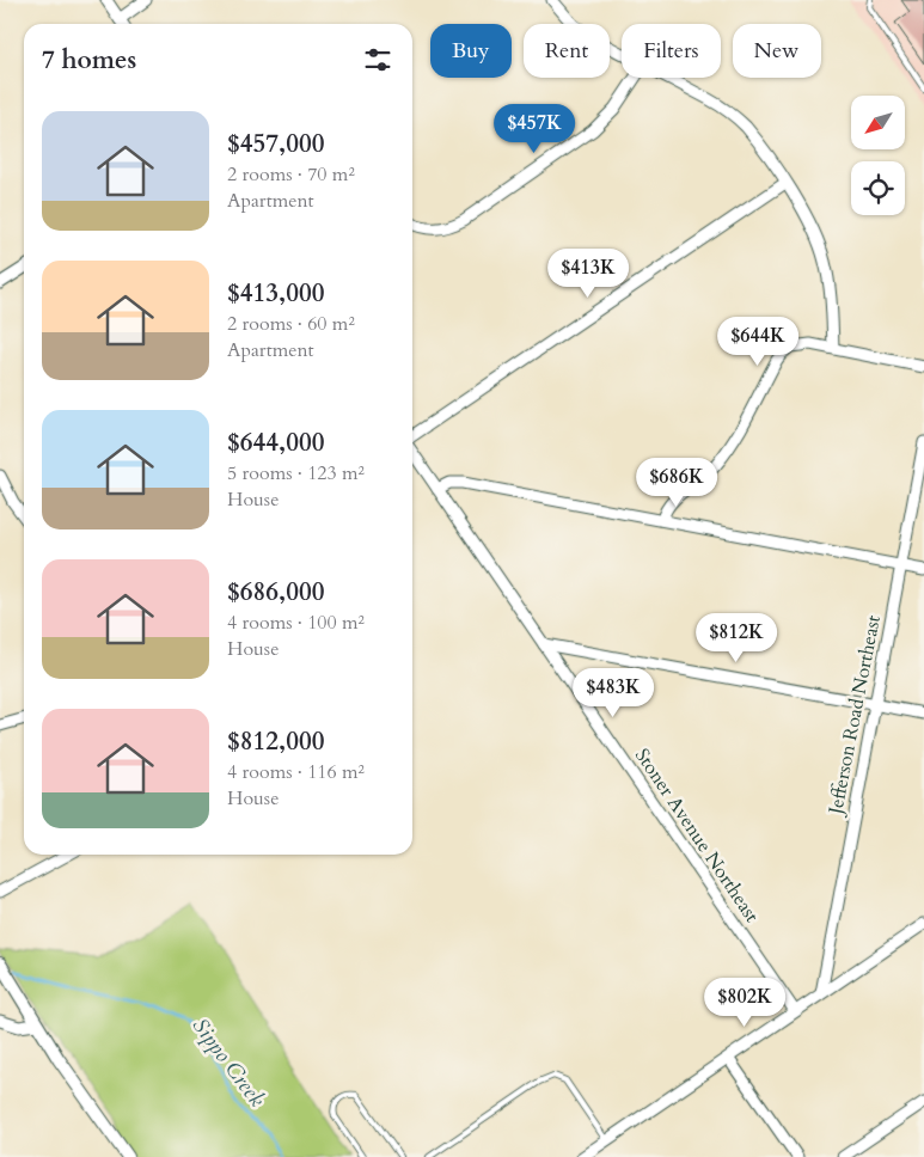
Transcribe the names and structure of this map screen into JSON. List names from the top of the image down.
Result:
{
  "streets": {
    "street": ["Jefferson Road Northeast", "Stoner Avenue Northeast"]
  },
  "water": ["Sippo Creek"],
  "north": "bottom left",
  "page": {
    "chip": [
      "Buy",
      "Rent",
      "Filters",
      "New"
    ],
    "heading": "7 homes",
    "list": [
      {
        "name": "$457,000",
        "note": "2 rooms · 70 m² · Apartment"
      },
      {
        "name": "$413,000",
        "note": "2 rooms · 60 m² · Apartment"
      },
      {
        "name": "$644,000",
        "note": "5 rooms · 123 m² · House"
      },
      {
        "name": "$686,000",
        "note": "4 rooms · 100 m² · House"
      },
      {
        "name": "$812,000",
        "note": "4 rooms · 116 m² · House"
      }
    ],
    "price": [
      "$457K",
      "$413K",
      "$644K",
      "$686K",
      "$812K",
      "$483K",
      "$802K"
    ]
  }
}
